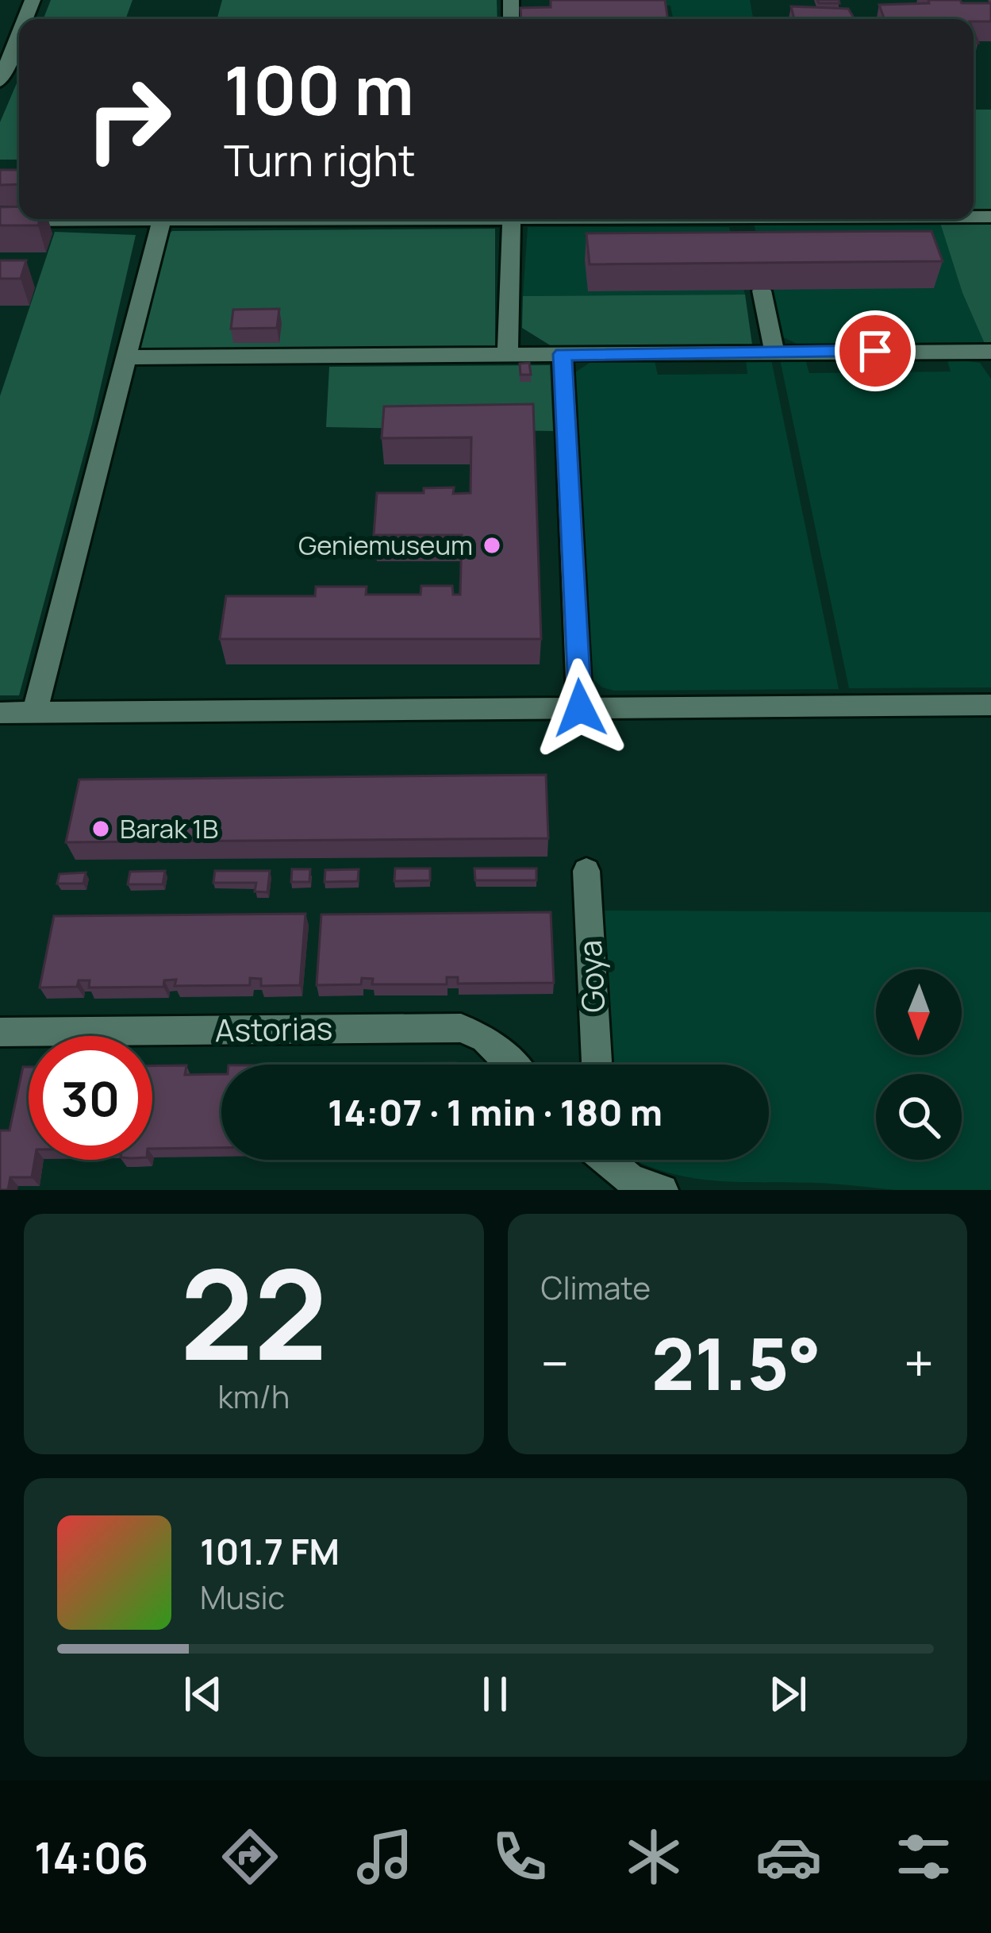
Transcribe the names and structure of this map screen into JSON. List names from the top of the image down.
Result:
{
  "streets": {
    "street": ["Goya", "Astorias"]
  },
  "places": ["Geniemuseum", "Barak 1B"],
  "north": "bottom",
  "page": {
    "turn": ["100 m", "Turn right"],
    "limit": "30",
    "trip": "14:07 · 1 min · 180 m",
    "tile": [
      ["22", "km/h"],
      "Climate"
    ],
    "heat": ["−", "21.5°", "+"],
    "song": ["101.7 FM", "Music"],
    "tabs": "14:06"
  }
}
